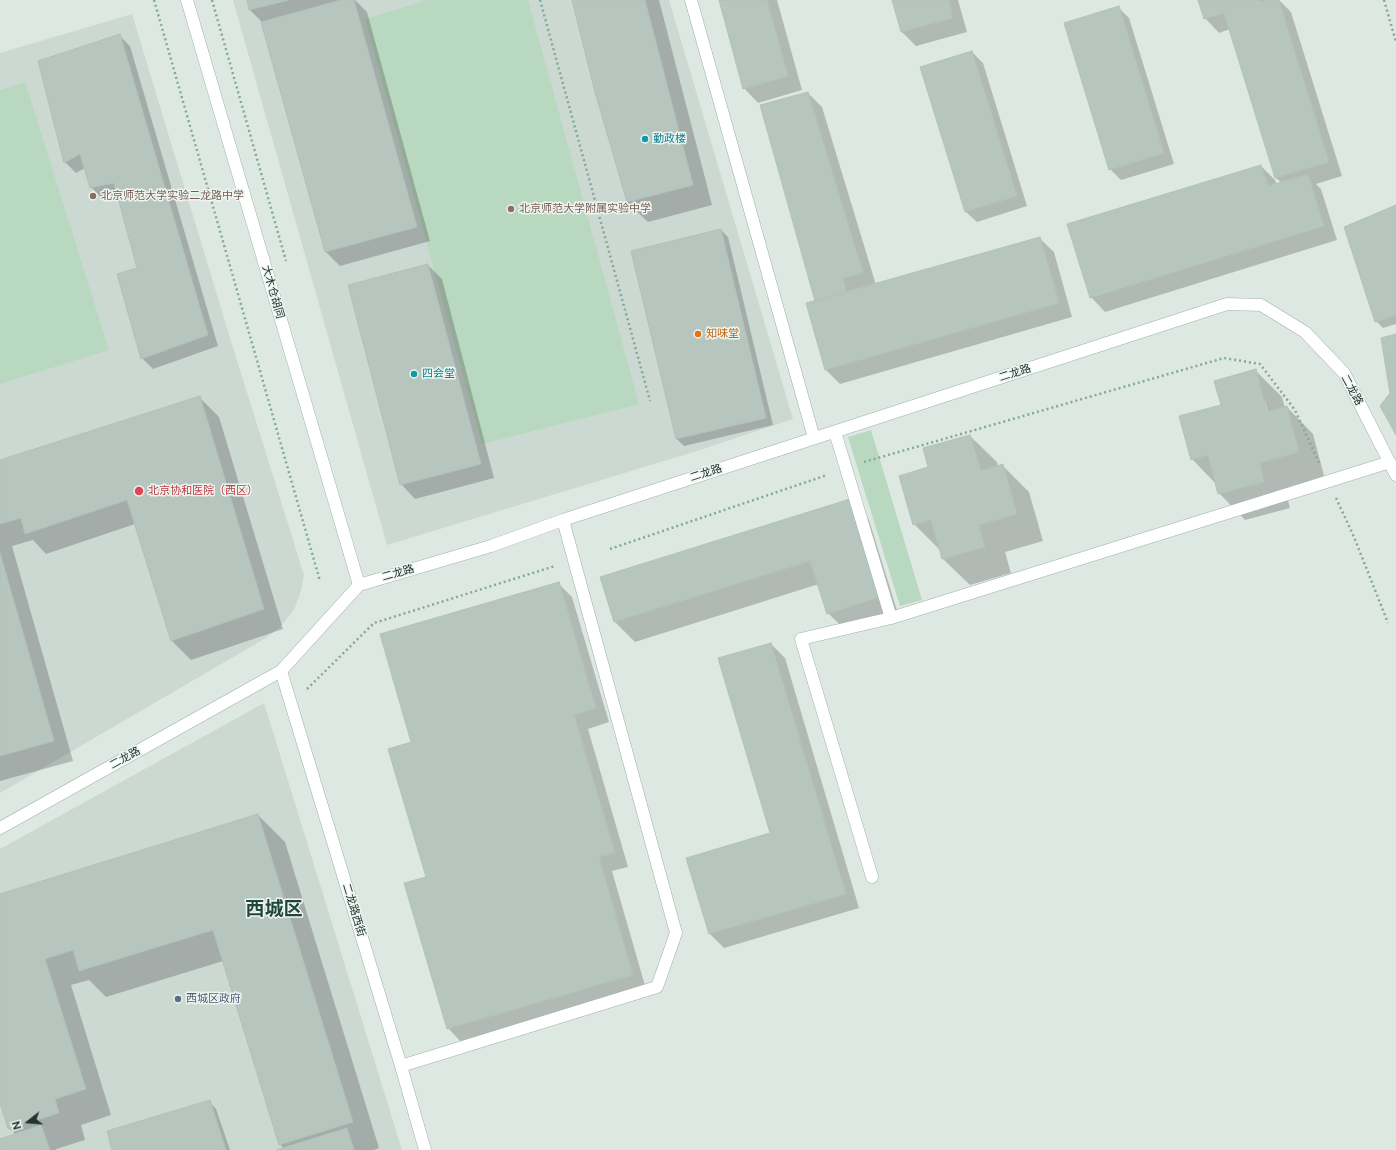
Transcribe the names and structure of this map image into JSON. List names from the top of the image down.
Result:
{
  "streets": {
    "street": ["大木仓胡同", "二龙路", "二龙路西街"]
  },
  "crossings": [
    ["大木仓胡同", "二龙路"],
    ["二龙路", "二龙路西街"]
  ],
  "districts": ["西城区"],
  "places": [
    "勤政楼",
    "北京师范大学实验二龙路中学",
    "北京师范大学附属实验中学",
    "知味堂",
    "四会堂",
    "北京协和医院（西区）",
    "西城区政府"
  ],
  "north": "left"
}
